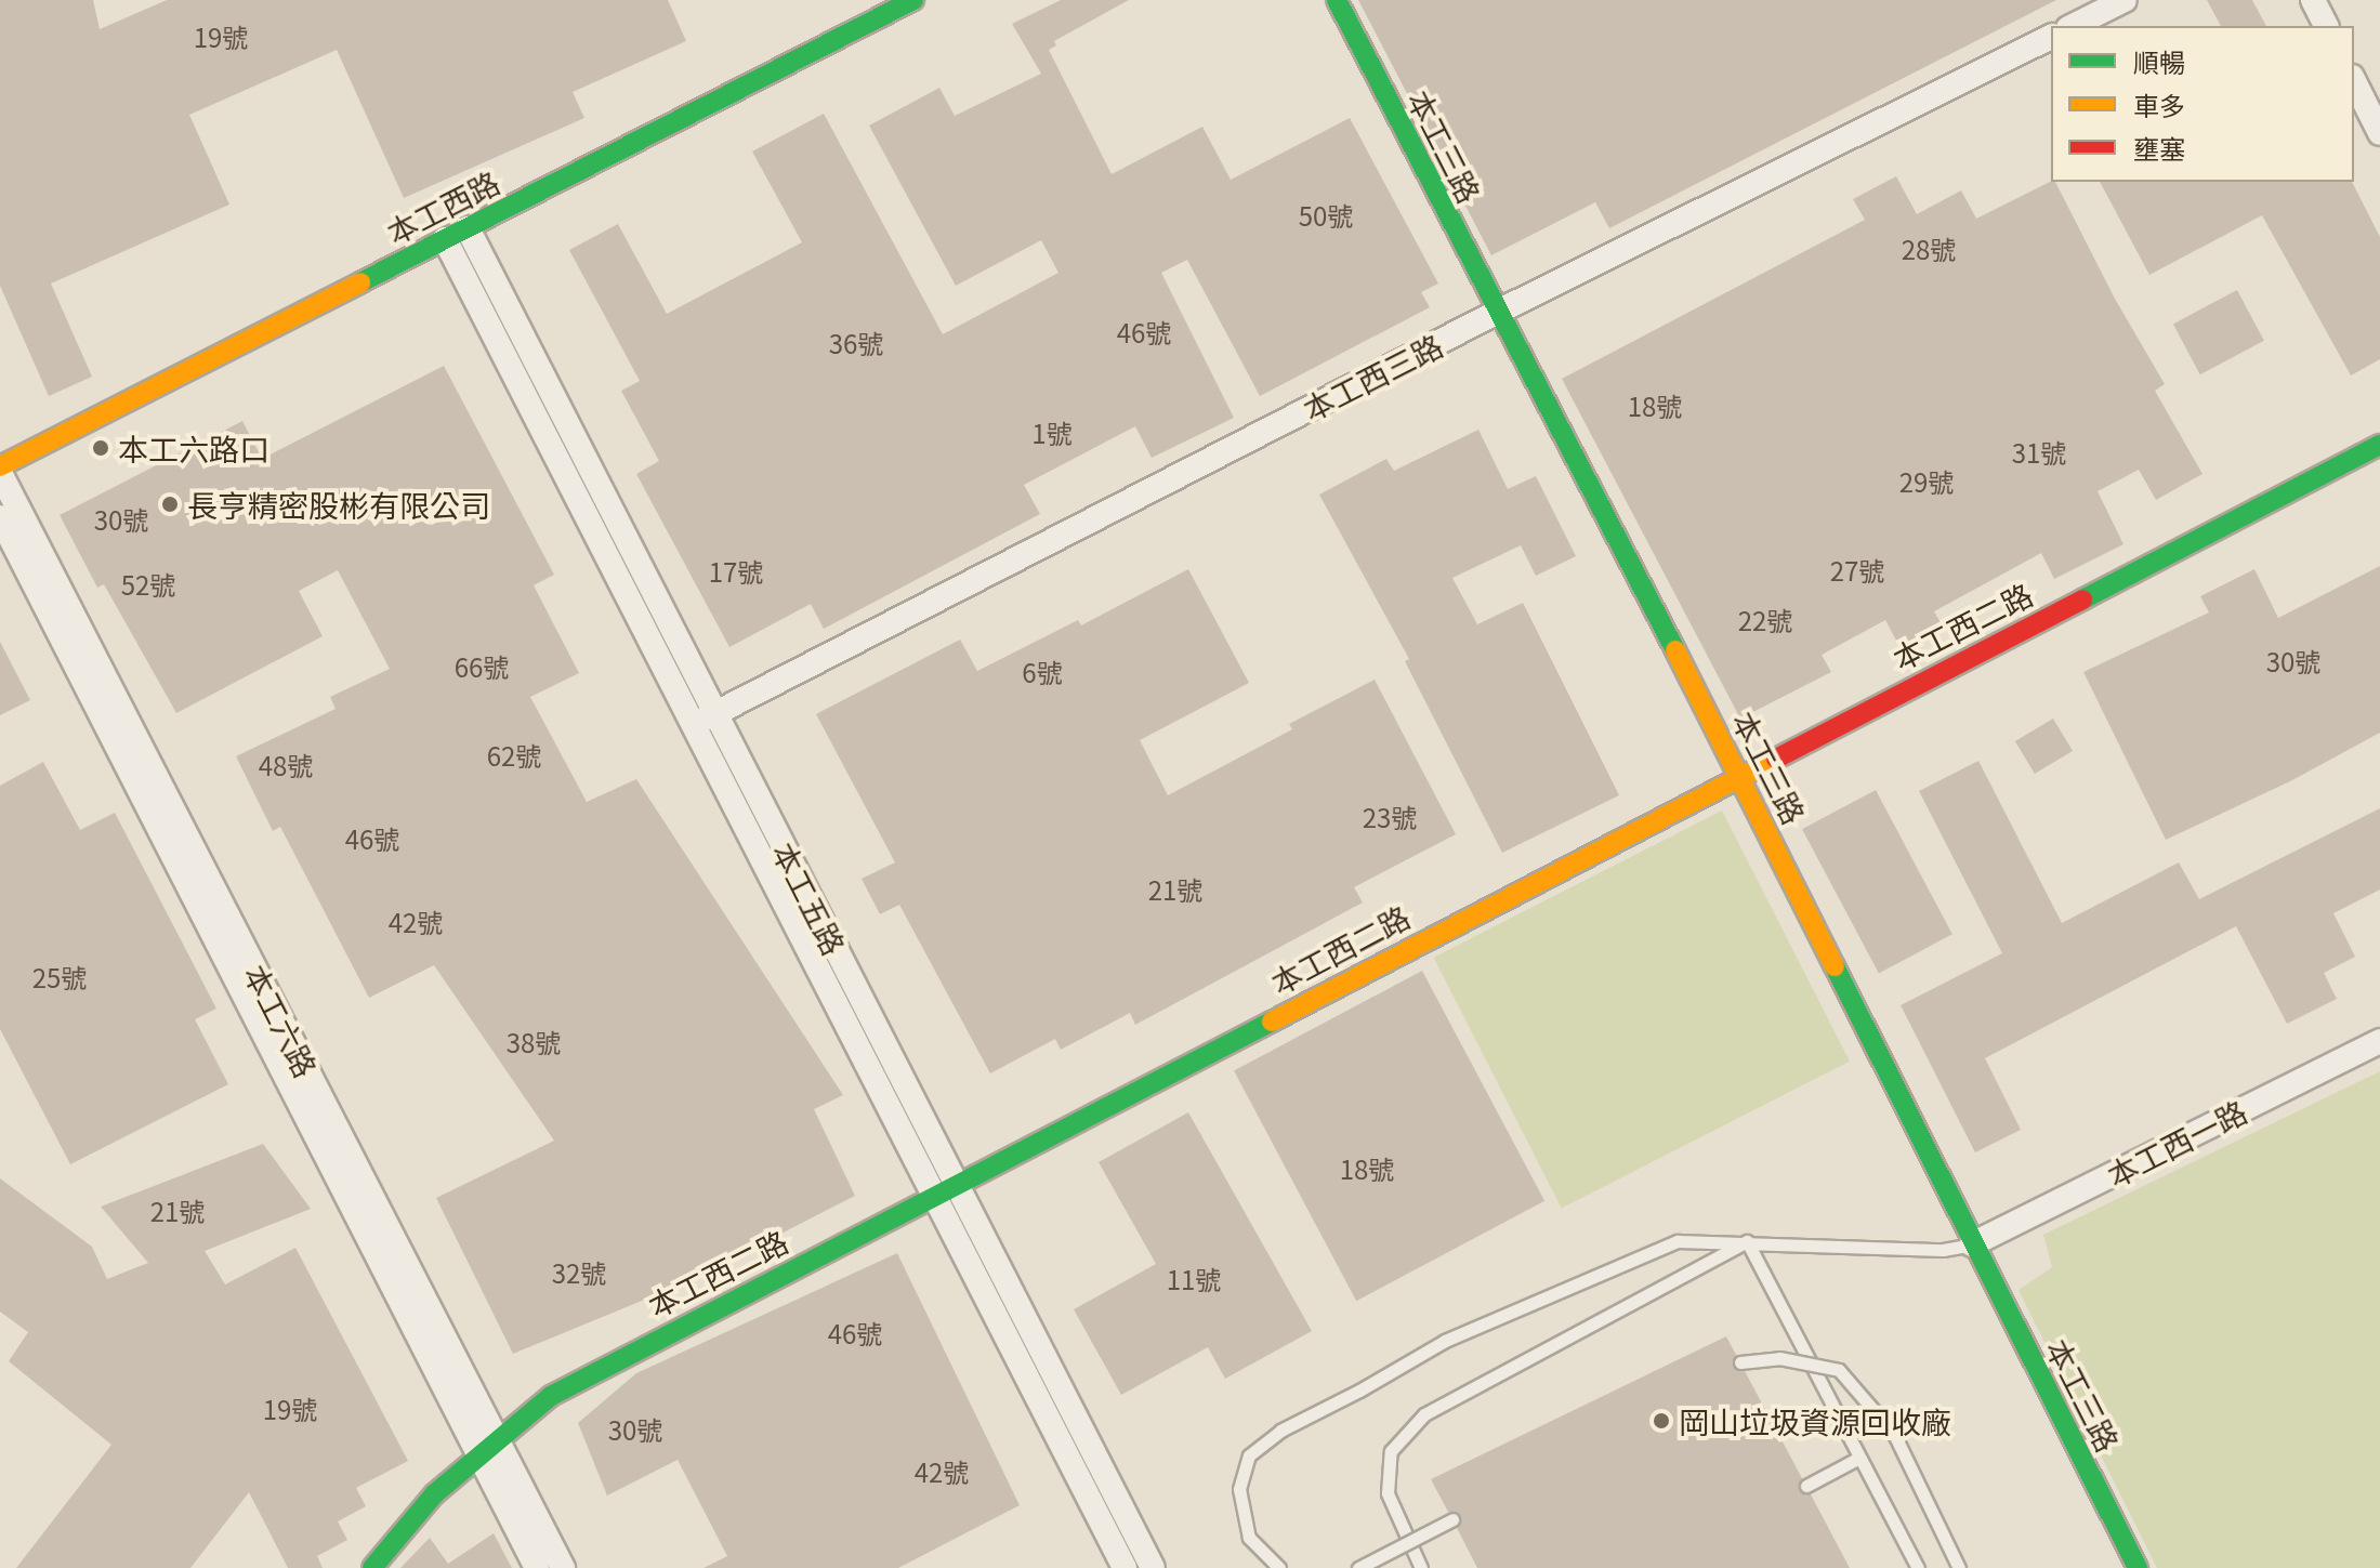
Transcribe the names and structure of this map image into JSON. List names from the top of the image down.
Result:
{
  "streets": {
    "street": [
      "本工三路",
      "本工西路",
      "本工西三路",
      "本工西二路",
      "本工五路",
      "本工六路",
      "本工西一路"
    ]
  },
  "crossings": [
    ["本工三路", "本工西三路"],
    ["本工三路", "本工西二路"],
    ["本工三路", "本工西一路"],
    ["本工西路", "本工五路"],
    ["本工西路", "本工六路"],
    ["本工西三路", "本工五路"],
    ["本工西二路", "本工五路"],
    ["本工西二路", "本工六路"]
  ],
  "places": ["本工六路口", "長亨精密股彬有限公司", "岡山垃圾資源回收廠"],
  "house_numbers": [
    "19號",
    "50號",
    "28號",
    "46號",
    "36號",
    "18號",
    "1號",
    "31號",
    "29號",
    "30號",
    "27號",
    "17號",
    "52號",
    "22號",
    "30號",
    "66號",
    "6號",
    "62號",
    "48號",
    "23號",
    "46號",
    "21號",
    "42號",
    "25號",
    "38號",
    "18號",
    "21號",
    "32號",
    "11號",
    "46號",
    "19號",
    "30號",
    "42號"
  ],
  "legend": ["順暢", "車多", "壅塞"]
}
